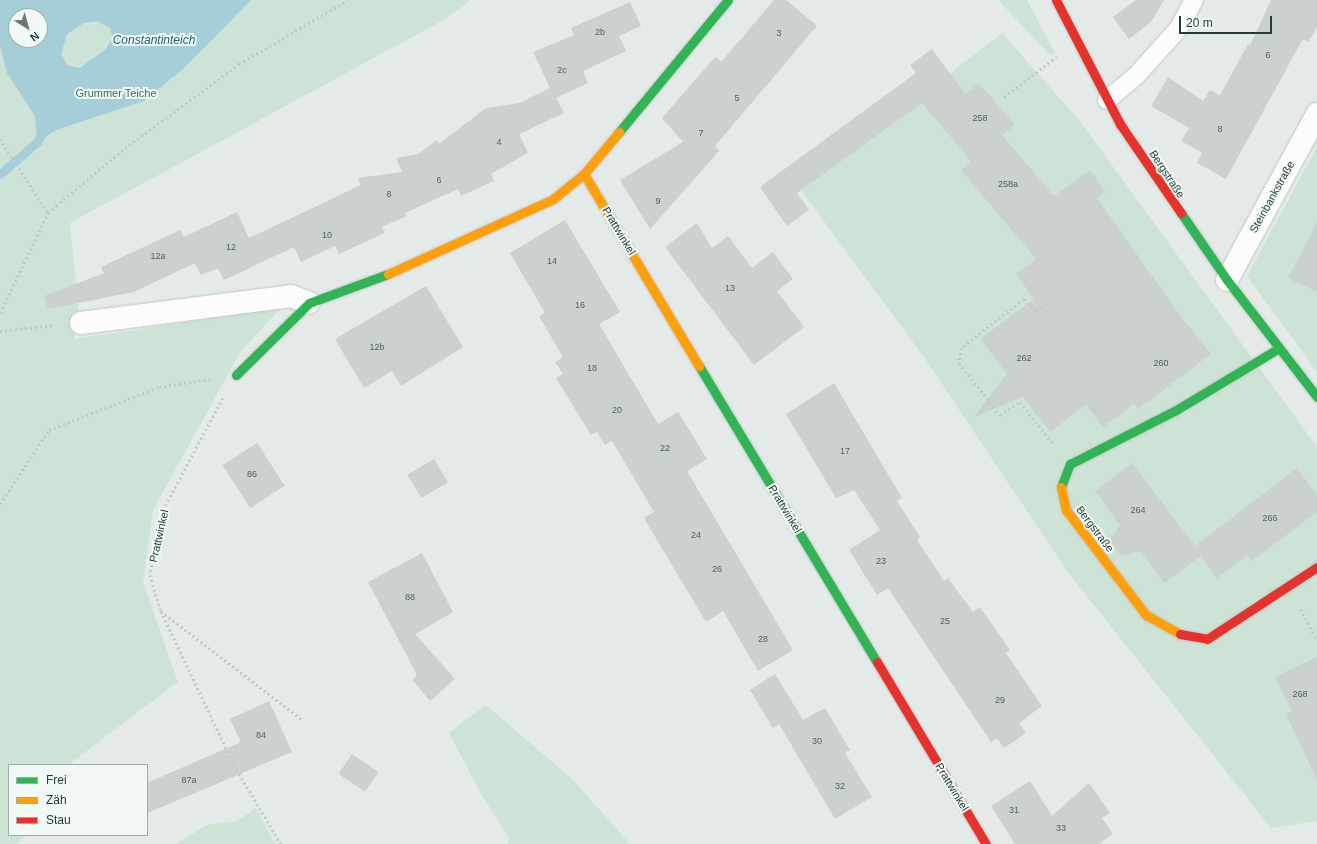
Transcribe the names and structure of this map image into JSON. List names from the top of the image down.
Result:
{
  "streets": {
    "street": ["Bergstraße", "Steinbankstraße", "Prattwinkel"]
  },
  "crossings": [
    ["Bergstraße", "Steinbankstraße"]
  ],
  "water": ["Constantinteich"],
  "parks": ["Grummer Teiche"],
  "house_numbers": [
    "2b",
    "3",
    "6",
    "2c",
    "5",
    "258",
    "8",
    "7",
    "4",
    "6",
    "258a",
    "8",
    "9",
    "10",
    "12",
    "12a",
    "14",
    "13",
    "16",
    "12b",
    "262",
    "260",
    "18",
    "20",
    "22",
    "17",
    "86",
    "264",
    "266",
    "24",
    "23",
    "26",
    "88",
    "25",
    "28",
    "268",
    "29",
    "84",
    "30",
    "87a",
    "32",
    "31",
    "33"
  ],
  "legend": ["Frei", "Zäh", "Stau"],
  "scale_bar": "20 m",
  "north": "bottom right"
}
